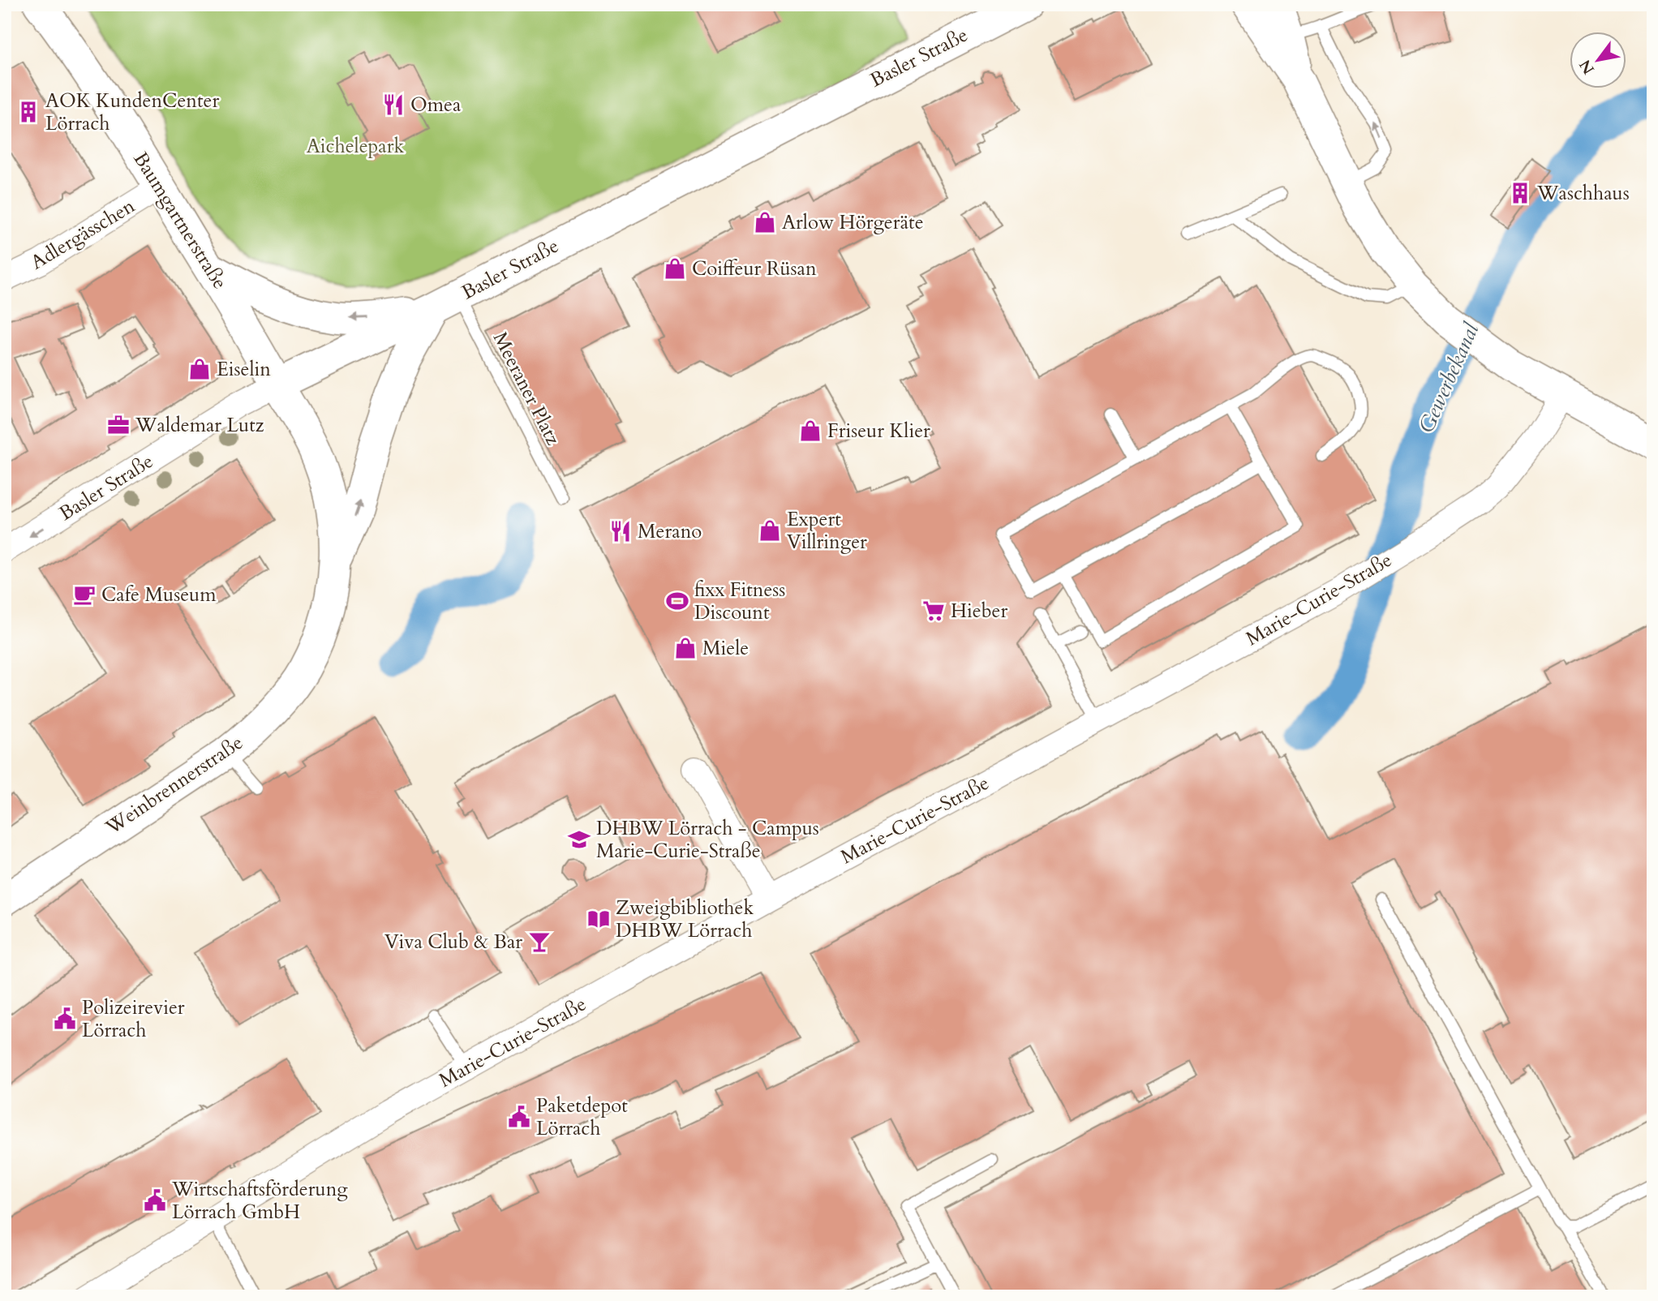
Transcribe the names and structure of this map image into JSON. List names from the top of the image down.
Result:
{
  "streets": {
    "street": [
      "Basler Straße",
      "Baumgartnerstraße",
      "Adlergässchen",
      "Marie-Curie-Straße",
      "Weinbrennerstraße"
    ],
    "lane": ["Meeraner Platz"]
  },
  "crossings": [
    ["Basler Straße", "Baumgartnerstraße"],
    ["Basler Straße", "Meeraner Platz"],
    ["Basler Straße", "Weinbrennerstraße"],
    ["Baumgartnerstraße", "Adlergässchen"],
    ["Baumgartnerstraße", "Weinbrennerstraße"]
  ],
  "water": ["Gewerbekanal"],
  "parks": ["Aichelepark"],
  "places": {
    "restaurant": ["Omea", "Merano"],
    "building": ["AOK KundenCenter Lörrach", "Waschhaus"],
    "shop": [
      "Arlow Hörgeräte",
      "Coiffeur Rüsan",
      "Eiselin",
      "Friseur Klier",
      "Expert Villringer",
      "Miele"
    ],
    "office": ["Waldemar Lutz"],
    "cafe": ["Cafe Museum"],
    "sports": ["fixx Fitness Discount"],
    "supermarket": ["Hieber"],
    "school or university": ["DHBW Lörrach - Campus Marie-Curie-Straße"],
    "library": ["Zweigbibliothek DHBW Lörrach"],
    "bar": ["Viva Club & Bar"],
    "public building": ["Polizeirevier Lörrach", "Paketdepot Lörrach", "Wirtschaftsförderung Lörrach GmbH"]
  },
  "north": "bottom left"
}
